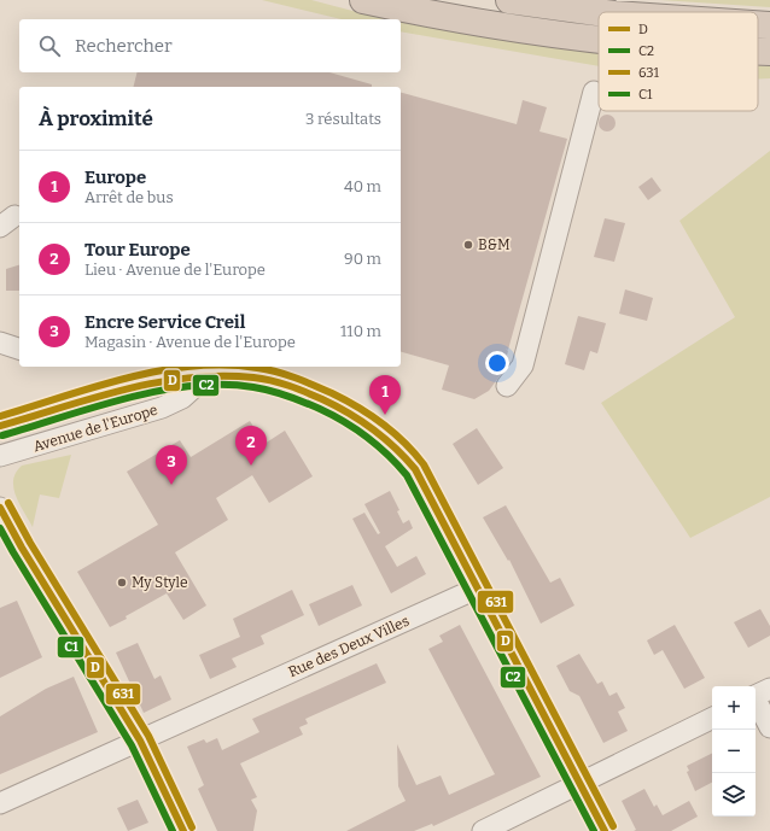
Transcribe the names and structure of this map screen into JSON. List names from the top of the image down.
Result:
{
  "streets": {
    "street": ["Avenue de l'Europe", "Rue des Deux Villes"]
  },
  "crossings": [
    ["Avenue de l'Europe", "Rue des Deux Villes"]
  ],
  "places": ["B&M", "My Style"],
  "lines": [
    "transit line 631",
    "transit line D",
    "transit line C2",
    "transit line C1"
  ],
  "legend": [
    "D",
    "C2",
    "631",
    "C1"
  ],
  "page": {
    "search": "Rechercher",
    "heading": ["À proximité", "3 résultats"],
    "list": [
      {
        "mark": "1",
        "name": "Europe",
        "note": "Arrêt de bus",
        "value": "40 m"
      },
      {
        "mark": "2",
        "name": "Tour Europe",
        "note": "Lieu · Avenue de l'Europe",
        "value": "90 m"
      },
      {
        "mark": "3",
        "name": "Encre Service Creil",
        "note": "Magasin · Avenue de l'Europe",
        "value": "110 m"
      }
    ],
    "pins": ["1", "2", "3"],
    "map_buttons": ["+", "−"]
  }
}
